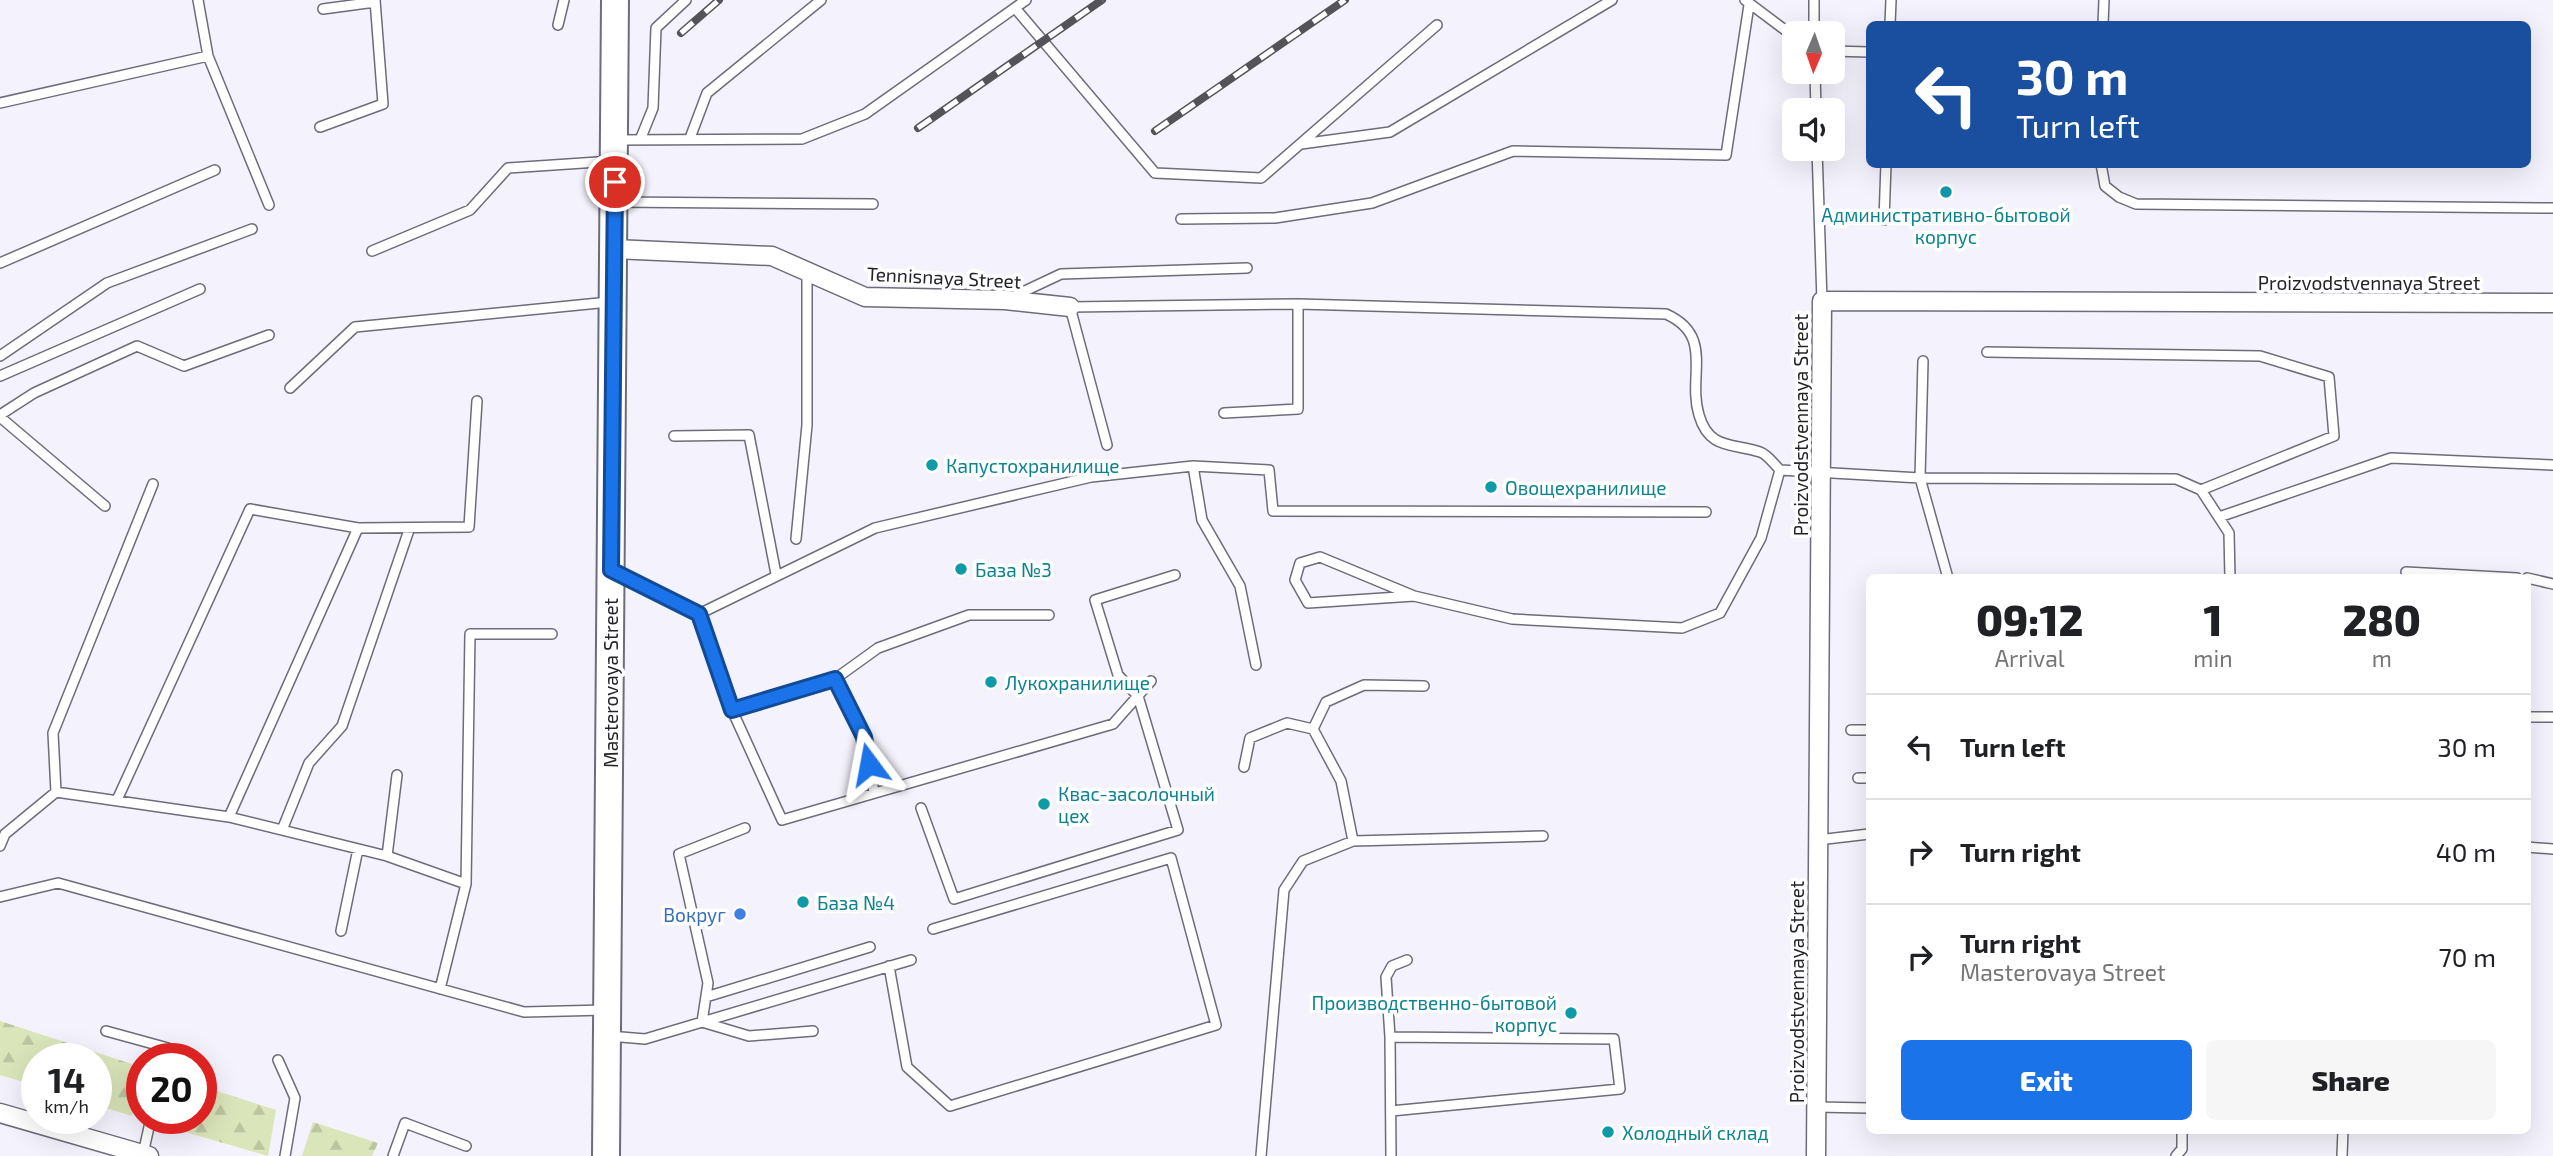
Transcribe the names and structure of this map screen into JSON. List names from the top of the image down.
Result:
{
  "streets": {
    "main road": ["Masterovaya Street"],
    "street": ["Tennisnaya Street", "Proizvodstvennaya Street"]
  },
  "crossings": [
    ["Tennisnaya Street", "Masterovaya Street"]
  ],
  "places": [
    "Административно-бытовой корпус",
    "Капустохранилище",
    "Овощехранилище",
    "База №3",
    "Лукохранилище",
    "Квас-засолочный цех",
    "База №4",
    "Вокруг",
    "Производственно-бытовой корпус",
    "Холодный склад"
  ],
  "north": "bottom",
  "page": {
    "turn": ["30 m", "Turn left"],
    "eta": [
      "09:12",
      "Arrival",
      "1",
      "min",
      "280",
      "m"
    ],
    "list": [
      {
        "name": "Turn left",
        "value": "30 m"
      },
      {
        "name": "Turn right",
        "value": "40 m"
      },
      {
        "name": "Turn right",
        "note": "Masterovaya Street",
        "value": "70 m"
      }
    ],
    "buttons": ["Exit", "Share"],
    "speed": "14 km/h",
    "limit": "20"
  }
}
